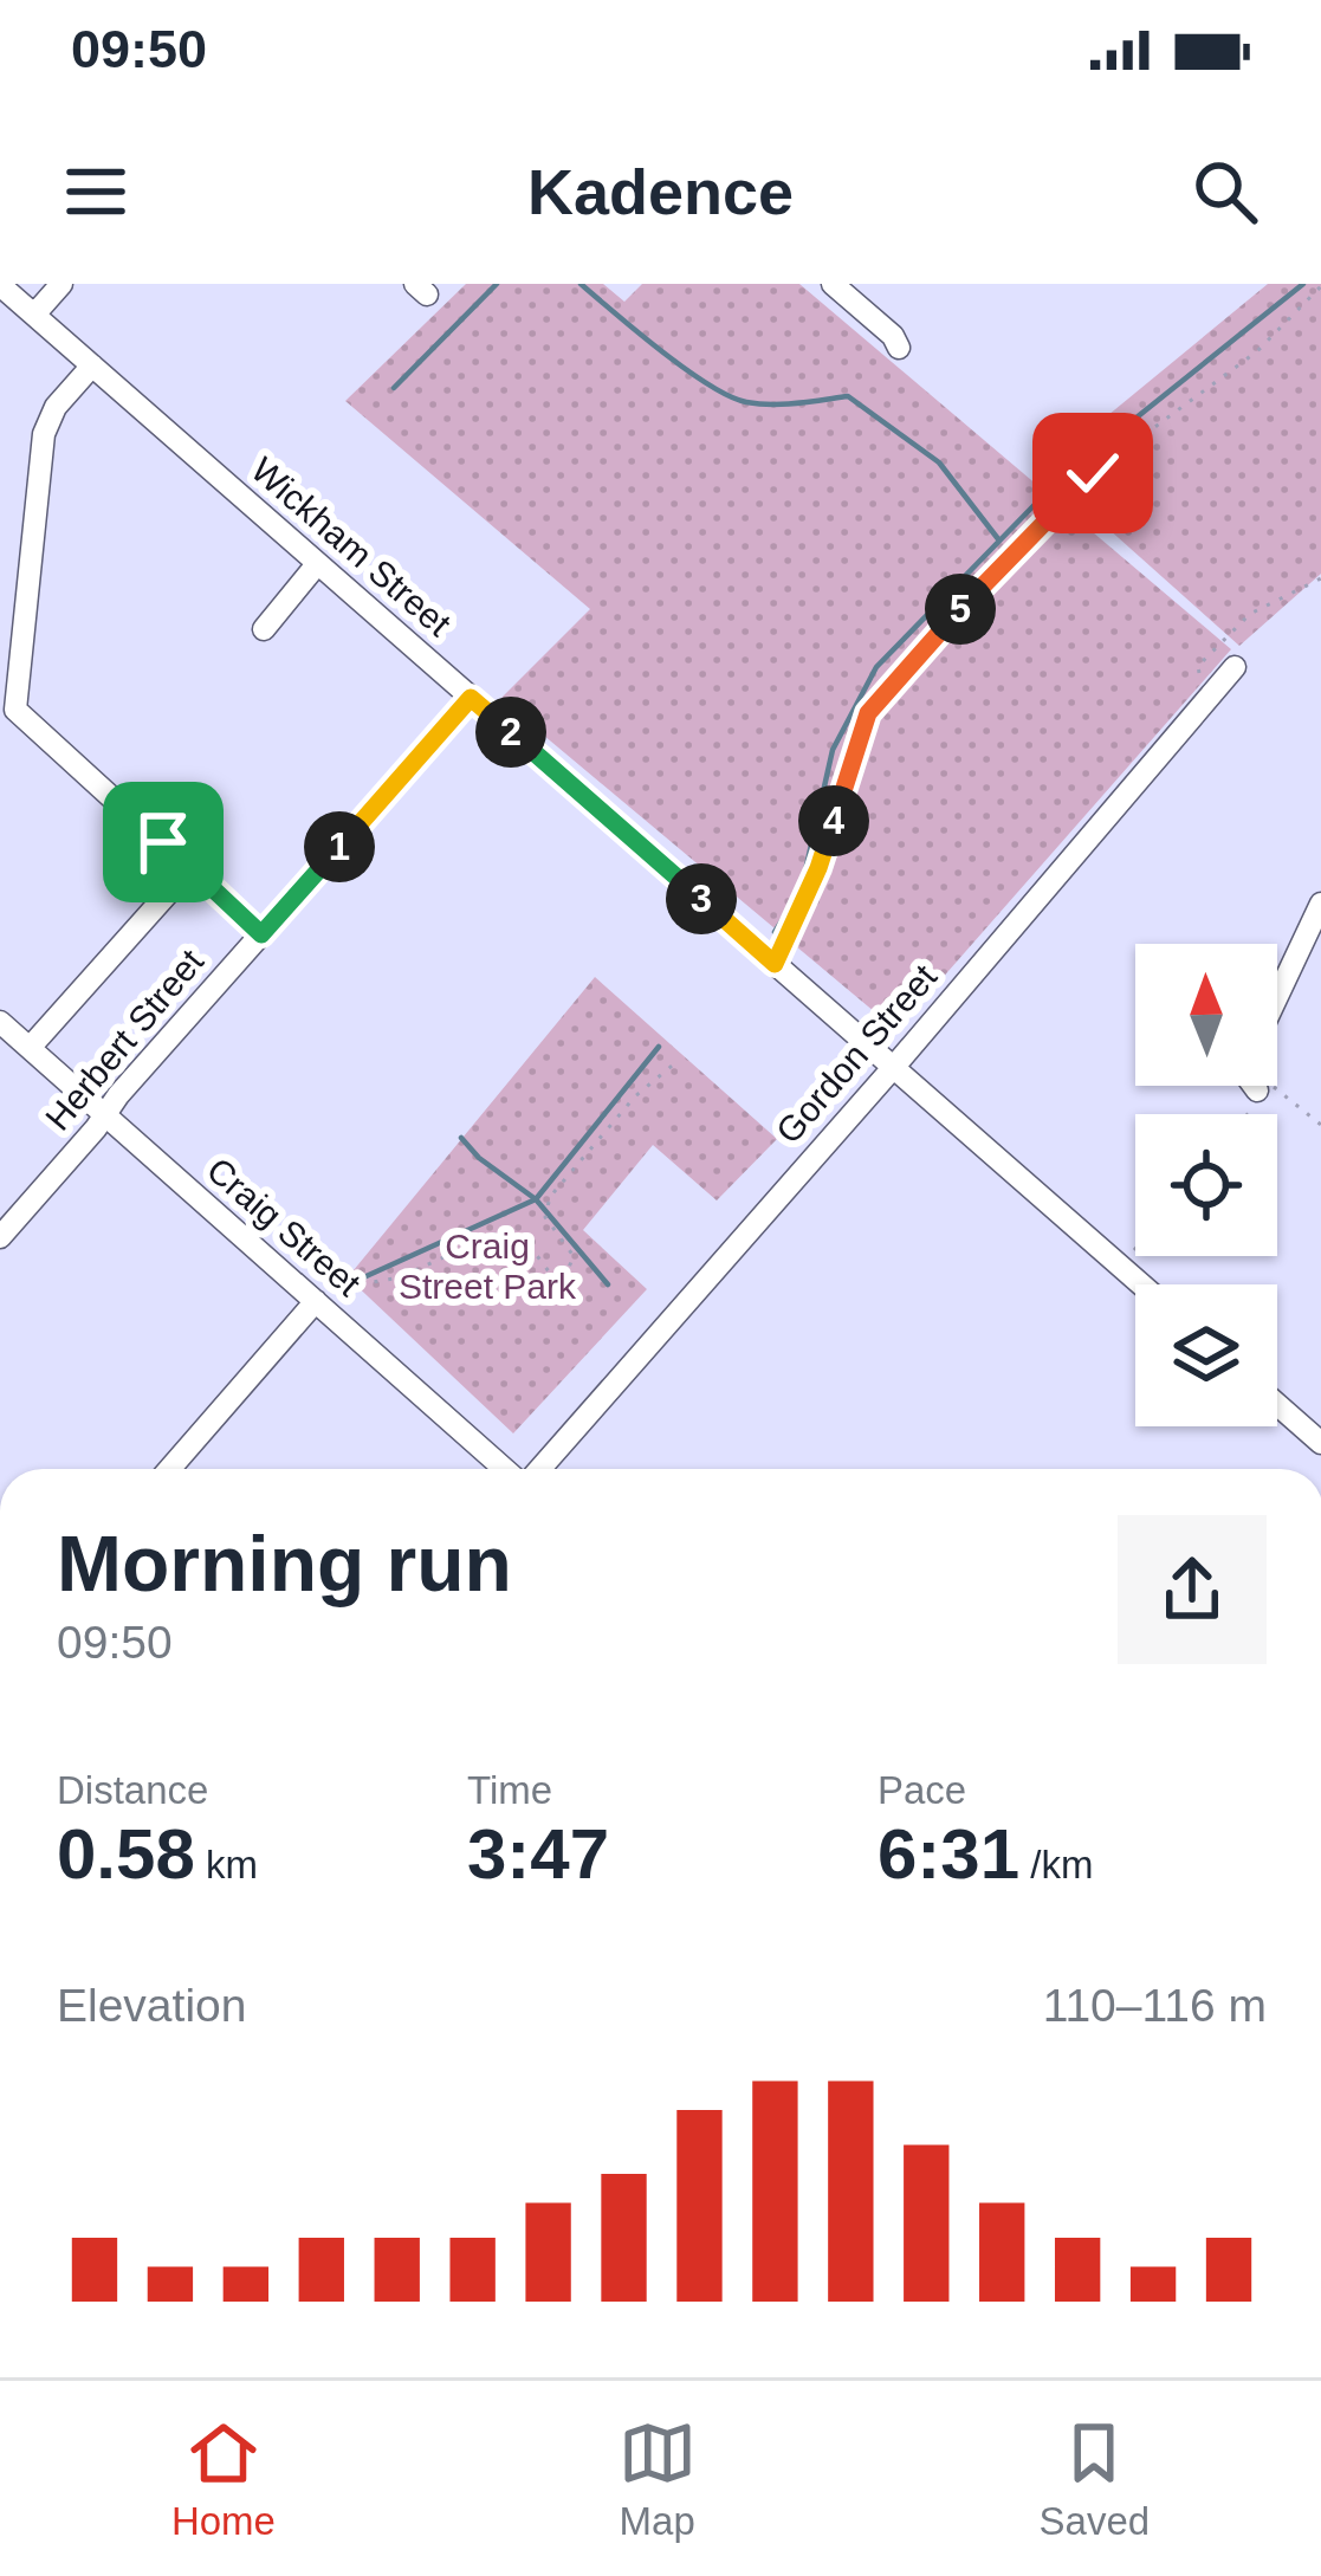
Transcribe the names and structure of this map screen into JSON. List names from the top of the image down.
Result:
{
  "streets": {
    "street": [
      "Wickham Street",
      "Herbert Street",
      "Gordon Street",
      "Craig Street"
    ]
  },
  "crossings": [
    ["Wickham Street", "Herbert Street"],
    ["Wickham Street", "Gordon Street"],
    ["Herbert Street", "Craig Street"]
  ],
  "parks": ["Craig Street Park"],
  "north": "top",
  "page": {
    "status": "09:50",
    "header": "Kadence",
    "pins": [
      "5",
      "2",
      "4",
      "1",
      "3"
    ],
    "heading": ["Morning run", "09:50"],
    "stats": [
      ["Distance", "0.58 km"],
      ["Time", "3:47"],
      ["Pace", "6:31 /km"]
    ],
    "chart": ["Elevation", "110–116 m"],
    "tabs": ["Home", "Map", "Saved"]
  }
}
